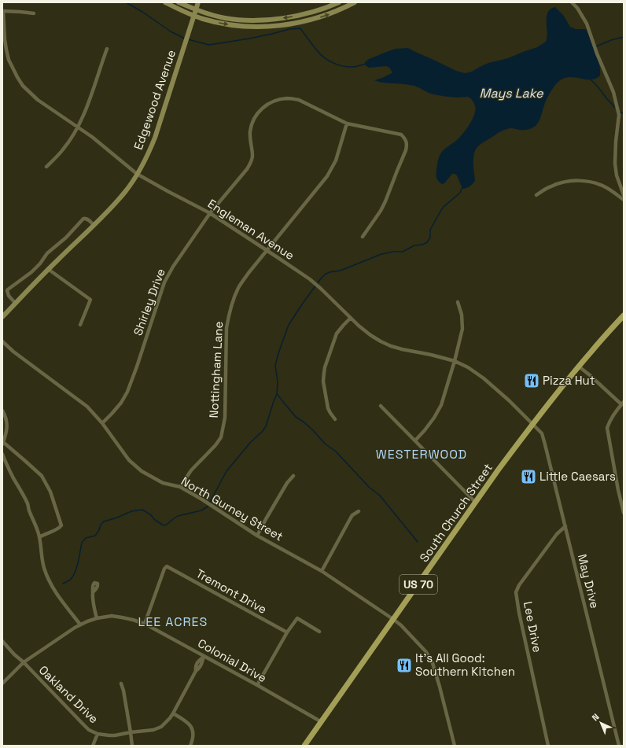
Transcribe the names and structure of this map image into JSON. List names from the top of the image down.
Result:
{
  "streets": {
    "main road": ["South Church Street", "US 70"],
    "street": [
      "Edgewood Avenue",
      "Engleman Avenue",
      "Shirley Drive",
      "Nottingham Lane",
      "North Gurney Street",
      "May Drive",
      "Tremont Drive",
      "Lee Drive",
      "Colonial Drive",
      "Oakland Drive"
    ]
  },
  "crossings": [
    ["Edgewood Avenue", "Engleman Avenue"],
    ["Engleman Avenue", "Shirley Drive"],
    ["Engleman Avenue", "Nottingham Lane"],
    ["Engleman Avenue", "South Church Street"],
    ["Engleman Avenue", "May Drive"],
    ["Shirley Drive", "Nottingham Lane"],
    ["Shirley Drive", "North Gurney Street"],
    ["Nottingham Lane", "North Gurney Street"],
    ["North Gurney Street", "South Church Street"],
    ["South Church Street", "May Drive"],
    ["South Church Street", "Colonial Drive"],
    ["May Drive", "Lee Drive"],
    ["Tremont Drive", "Colonial Drive"],
    ["Colonial Drive", "Oakland Drive"]
  ],
  "districts": ["WESTERWOOD", "LEE ACRES"],
  "water": ["Mays Lake"],
  "places": {
    "restaurant": ["Pizza Hut", "Little Caesars", "It's All Good: Southern Kitchen"]
  },
  "north": "top left"
}
